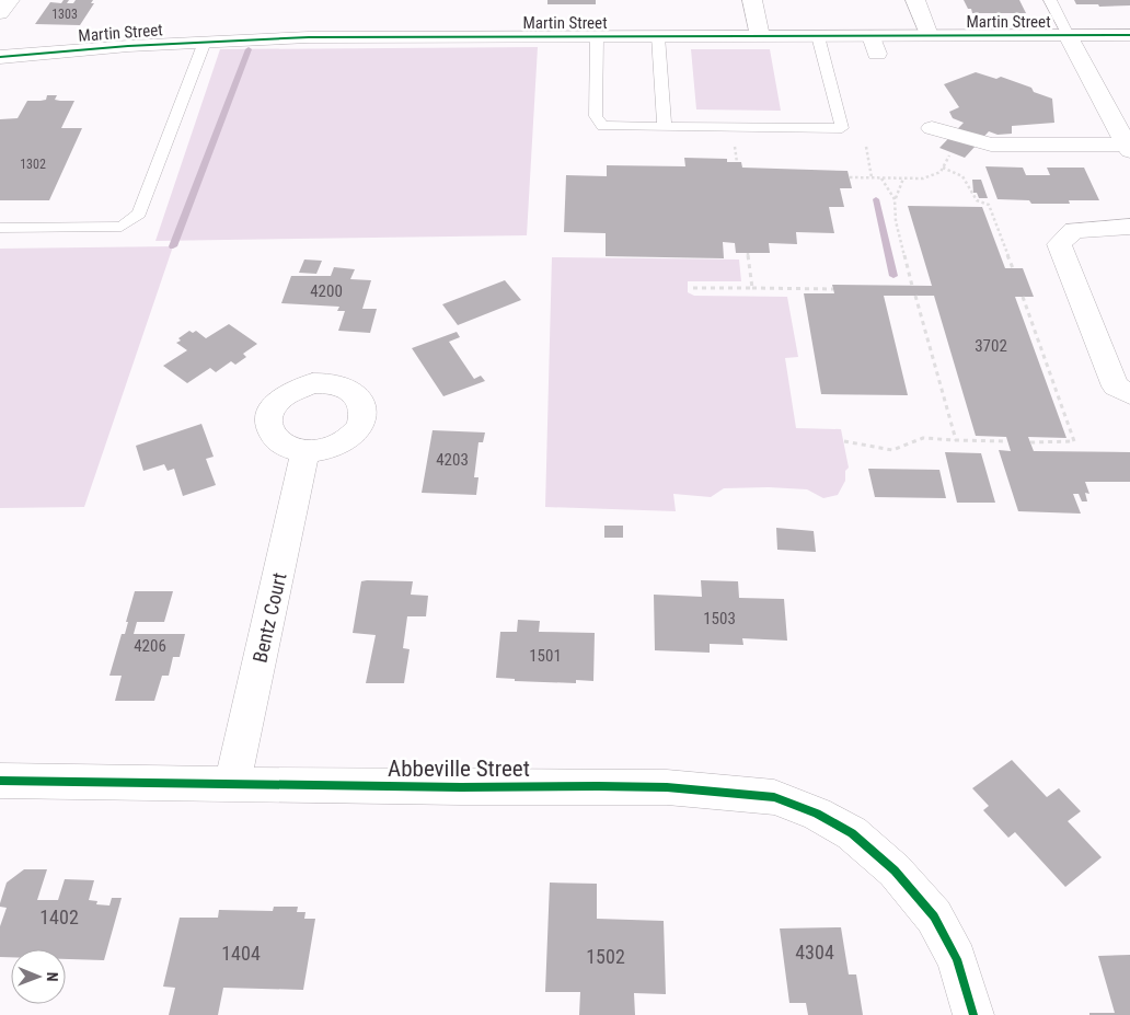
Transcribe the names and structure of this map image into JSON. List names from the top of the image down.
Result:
{
  "streets": {
    "street": ["Martin Street", "Bentz Court", "Abbeville Street"]
  },
  "crossings": [
    ["Bentz Court", "Abbeville Street"]
  ],
  "house_numbers": [
    "1303",
    "1302",
    "4200",
    "3702",
    "4203",
    "1503",
    "4206",
    "1501",
    "1402",
    "4304",
    "1404",
    "1502"
  ],
  "north": "right"
}
